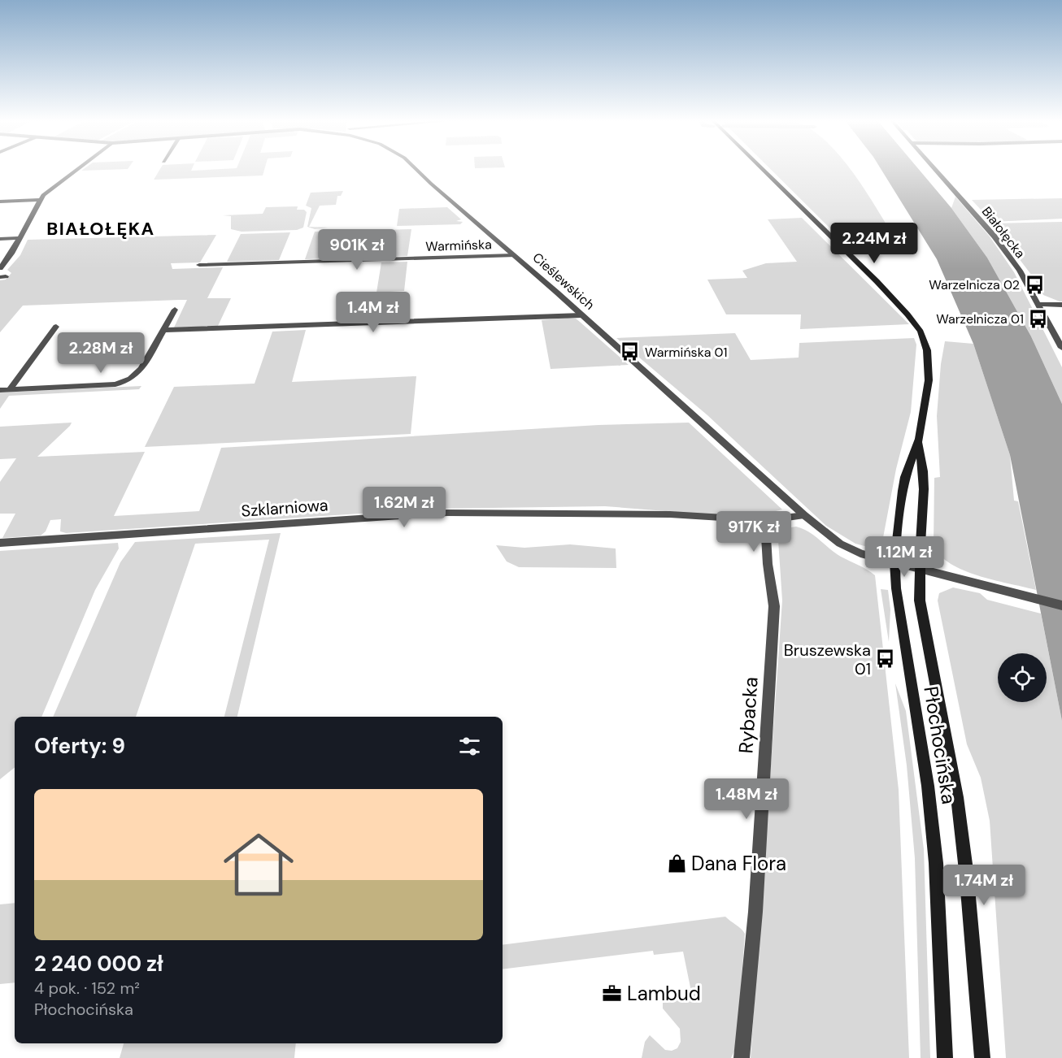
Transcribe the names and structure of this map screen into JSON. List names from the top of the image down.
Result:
{
  "streets": {
    "main road": ["Płochocińska"],
    "street": [
      "Białołęcka",
      "Warmińska",
      "Cieślewskich",
      "Szklarniowa",
      "Rybacka"
    ]
  },
  "crossings": [
    ["Warmińska", "Cieślewskich"],
    ["Cieślewskich", "Szklarniowa"],
    ["Cieślewskich", "Płochocińska"],
    ["Szklarniowa", "Rybacka"]
  ],
  "districts": ["BIAŁOŁĘKA"],
  "places": {
    "bus stop": [
      "Warzelnicza 02",
      "Warzelnicza 01",
      "Warmińska 01",
      "Bruszewska 01"
    ],
    "shop": ["Dana Flora"],
    "office": ["Lambud"]
  },
  "page": {
    "price": [
      "2.24M zł",
      "901K zł",
      "1.4M zł",
      "2.28M zł",
      "1.62M zł",
      "917K zł",
      "1.12M zł",
      "1.48M zł",
      "1.74M zł"
    ],
    "heading": "Oferty: 9",
    "list": [
      {
        "name": "2 240 000 zł",
        "note": "4 pok. · 152 m² · Płochocińska"
      }
    ]
  }
}
